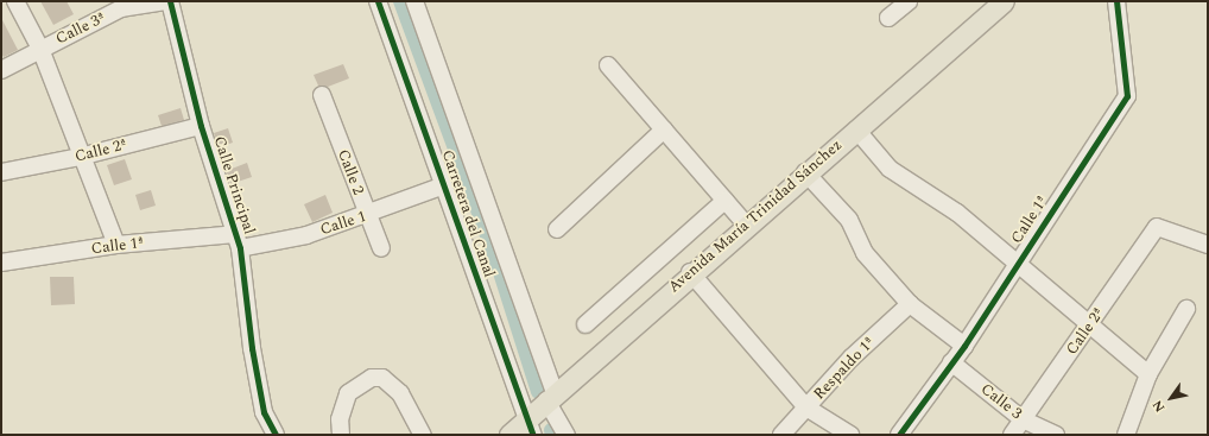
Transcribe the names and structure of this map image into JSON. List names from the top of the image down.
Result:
{
  "streets": {
    "main road": ["Avenida María Trinidad Sánchez"],
    "street": [
      "Calle 3ª",
      "Calle 2ª",
      "Calle 2",
      "Calle Principal",
      "Carretera del Canal",
      "Calle 1ª",
      "Calle 1",
      "Respaldo 1ª",
      "Calle 3"
    ]
  },
  "crossings": [
    ["Calle 2ª", "Calle Principal"],
    ["Calle 2ª", "Calle 3"],
    ["Calle 2", "Calle 1"],
    ["Calle Principal", "Calle 1ª"],
    ["Calle Principal", "Calle 1"],
    ["Carretera del Canal", "Avenida María Trinidad Sánchez"],
    ["Carretera del Canal", "Calle 1"],
    ["Calle 1ª", "Calle 1"],
    ["Calle 1ª", "Calle 3"]
  ],
  "north": "bottom left"
}
